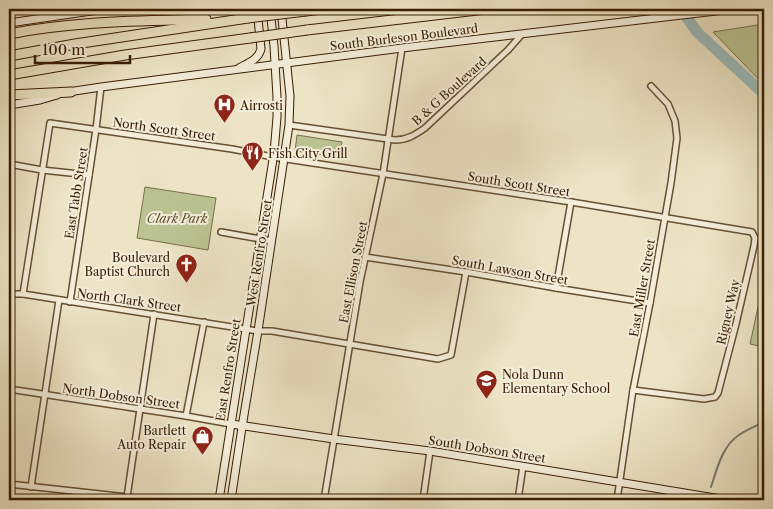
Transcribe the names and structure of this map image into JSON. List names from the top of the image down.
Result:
{
  "streets": {
    "main road": [
      "South Burleson Boulevard",
      "West Renfro Street",
      "East Renfro Street",
      "South Dobson Street"
    ],
    "street": [
      "B & G Boulevard",
      "North Scott Street",
      "South Scott Street",
      "East Tabb Street",
      "South Lawson Street",
      "East Ellison Street",
      "East Miller Street",
      "North Clark Street",
      "Rigney Way",
      "North Dobson Street"
    ]
  },
  "crossings": [
    ["South Burleson Boulevard", "B & G Boulevard"],
    ["South Burleson Boulevard", "East Tabb Street"],
    ["South Burleson Boulevard", "West Renfro Street"],
    ["South Burleson Boulevard", "East Ellison Street"],
    ["South Burleson Boulevard", "East Renfro Street"],
    ["B & G Boulevard", "West Renfro Street"],
    ["B & G Boulevard", "East Ellison Street"],
    ["North Scott Street", "South Scott Street"],
    ["North Scott Street", "East Tabb Street"],
    ["North Scott Street", "West Renfro Street"],
    ["North Scott Street", "East Renfro Street"],
    ["South Scott Street", "West Renfro Street"],
    ["South Scott Street", "East Ellison Street"],
    ["South Scott Street", "East Miller Street"],
    ["South Scott Street", "Rigney Way"],
    ["East Tabb Street", "North Clark Street"],
    ["West Renfro Street", "North Clark Street"],
    ["West Renfro Street", "South Dobson Street"],
    ["South Lawson Street", "East Ellison Street"],
    ["South Lawson Street", "East Miller Street"],
    ["South Lawson Street", "North Clark Street"],
    ["East Ellison Street", "North Clark Street"],
    ["East Ellison Street", "South Dobson Street"],
    ["East Miller Street", "Rigney Way"],
    ["East Miller Street", "South Dobson Street"],
    ["North Clark Street", "East Renfro Street"],
    ["East Renfro Street", "North Dobson Street"],
    ["East Renfro Street", "South Dobson Street"],
    ["North Dobson Street", "South Dobson Street"]
  ],
  "parks": ["Clark Park"],
  "places": {
    "hospital": ["Airrosti"],
    "restaurant": ["Fish City Grill"],
    "church": ["Boulevard Baptist Church"],
    "school or university": ["Nola Dunn Elementary School"],
    "shop": ["Bartlett Auto Repair"]
  },
  "scale_bar": "100 m"
}
